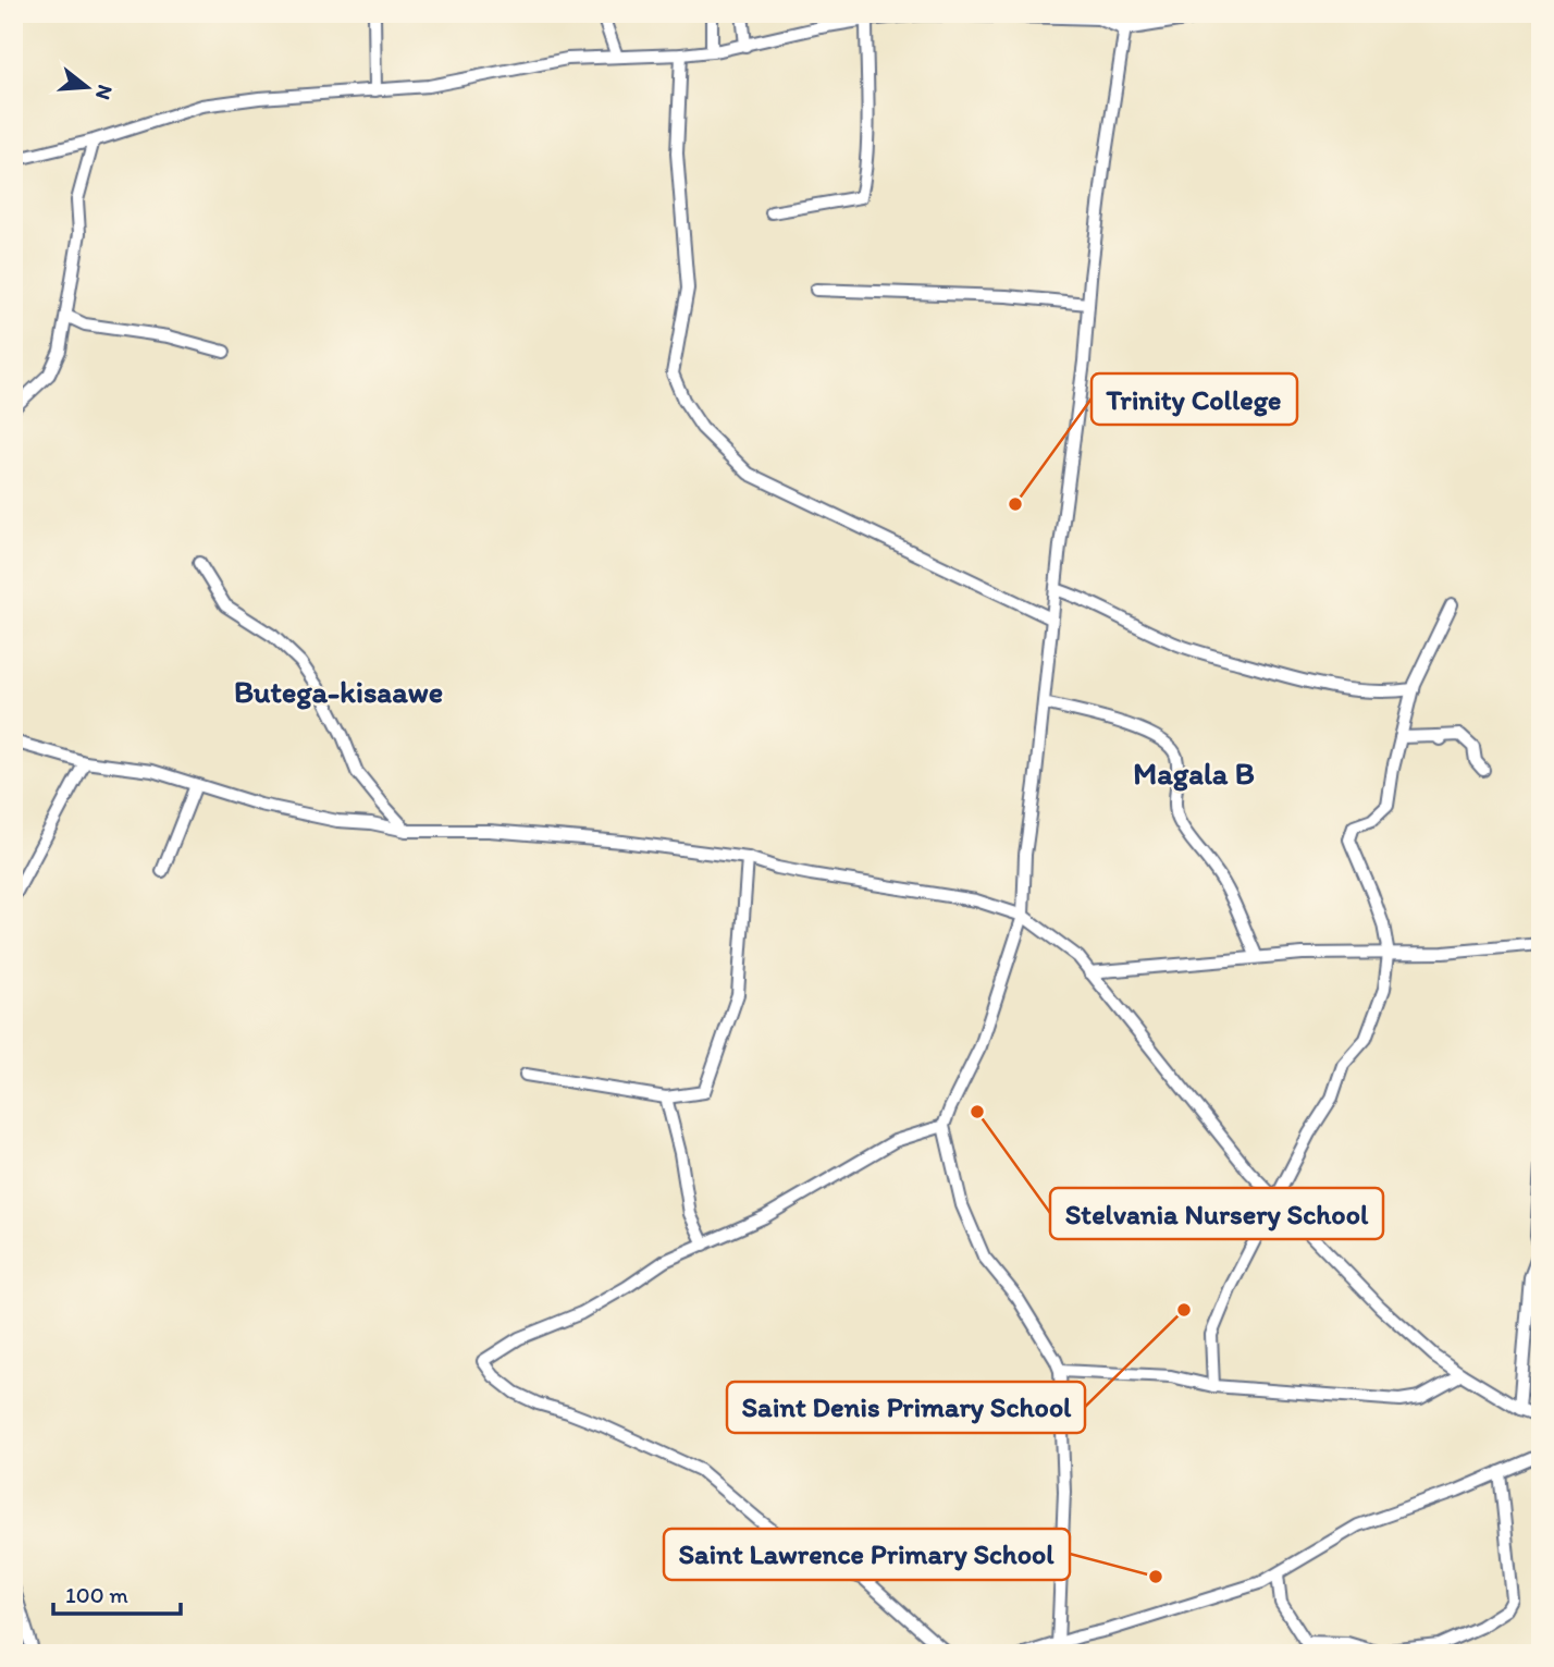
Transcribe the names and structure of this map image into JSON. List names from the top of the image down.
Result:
{
  "districts": ["Butega-kisaawe", "Magala B"],
  "places": [
    "Trinity College",
    "Stelvania Nursery School",
    "Saint Denis Primary School",
    "Saint Lawrence Primary School"
  ],
  "scale_bar": "100 m",
  "north": "right"
}
